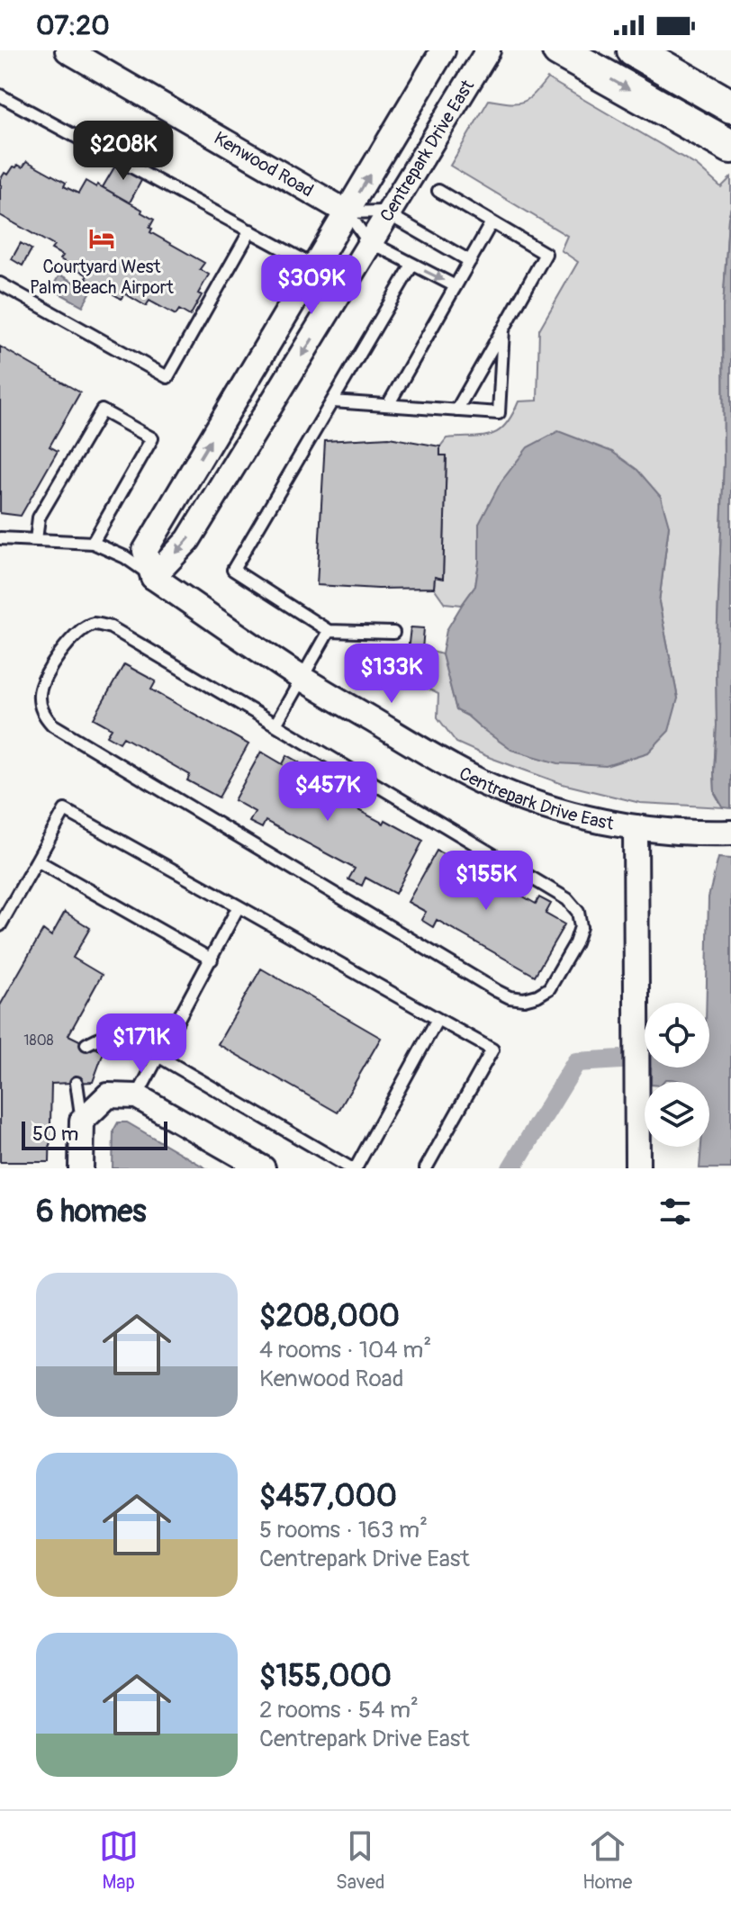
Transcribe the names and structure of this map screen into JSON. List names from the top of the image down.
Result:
{
  "streets": {
    "street": ["Centrepark Drive East", "Kenwood Road"]
  },
  "crossings": [
    ["Centrepark Drive East", "Kenwood Road"]
  ],
  "places": {
    "hotel": ["Courtyard West Palm Beach Airport"]
  },
  "house_numbers": ["1808"],
  "scale_bar": "50 m",
  "page": {
    "status": "07:20",
    "price": [
      "$208K",
      "$309K",
      "$133K",
      "$457K",
      "$155K",
      "$171K"
    ],
    "scale": "50 m",
    "heading": "6 homes",
    "list": [
      {
        "name": "$208,000",
        "note": "4 rooms · 104 m² · Kenwood Road"
      },
      {
        "name": "$457,000",
        "note": "5 rooms · 163 m² · Centrepark Drive East"
      },
      {
        "name": "$155,000",
        "note": "2 rooms · 54 m² · Centrepark Drive East"
      }
    ],
    "tabs": ["Map", "Saved", "Home"]
  }
}
